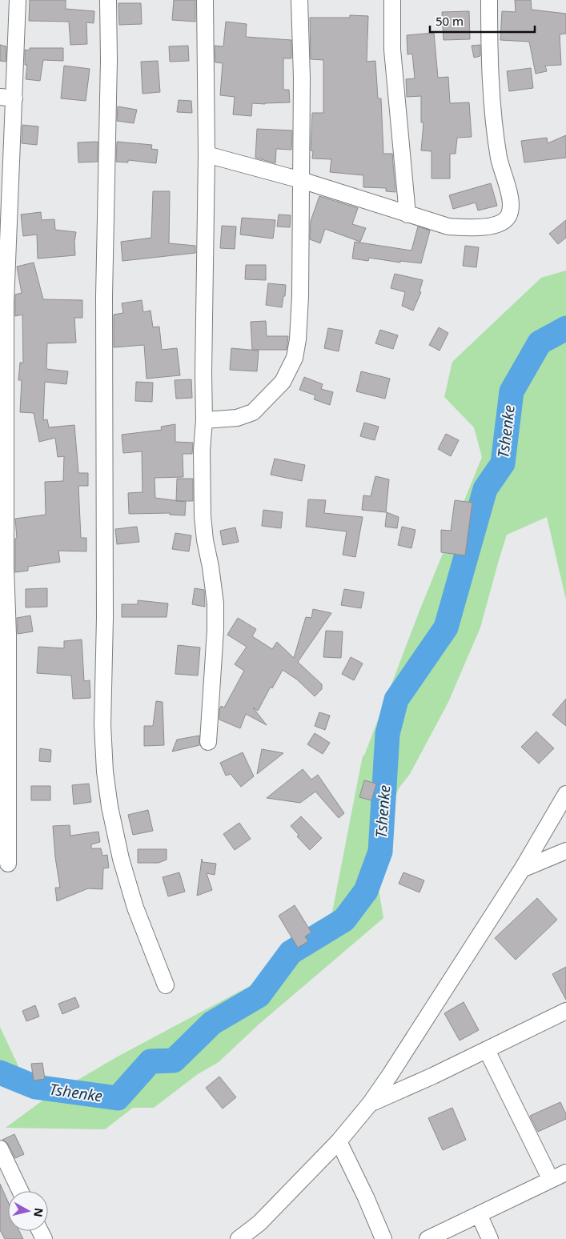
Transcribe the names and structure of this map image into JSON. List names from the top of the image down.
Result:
{
  "water": ["Tshenke"],
  "scale_bar": "50 m",
  "north": "right"
}
